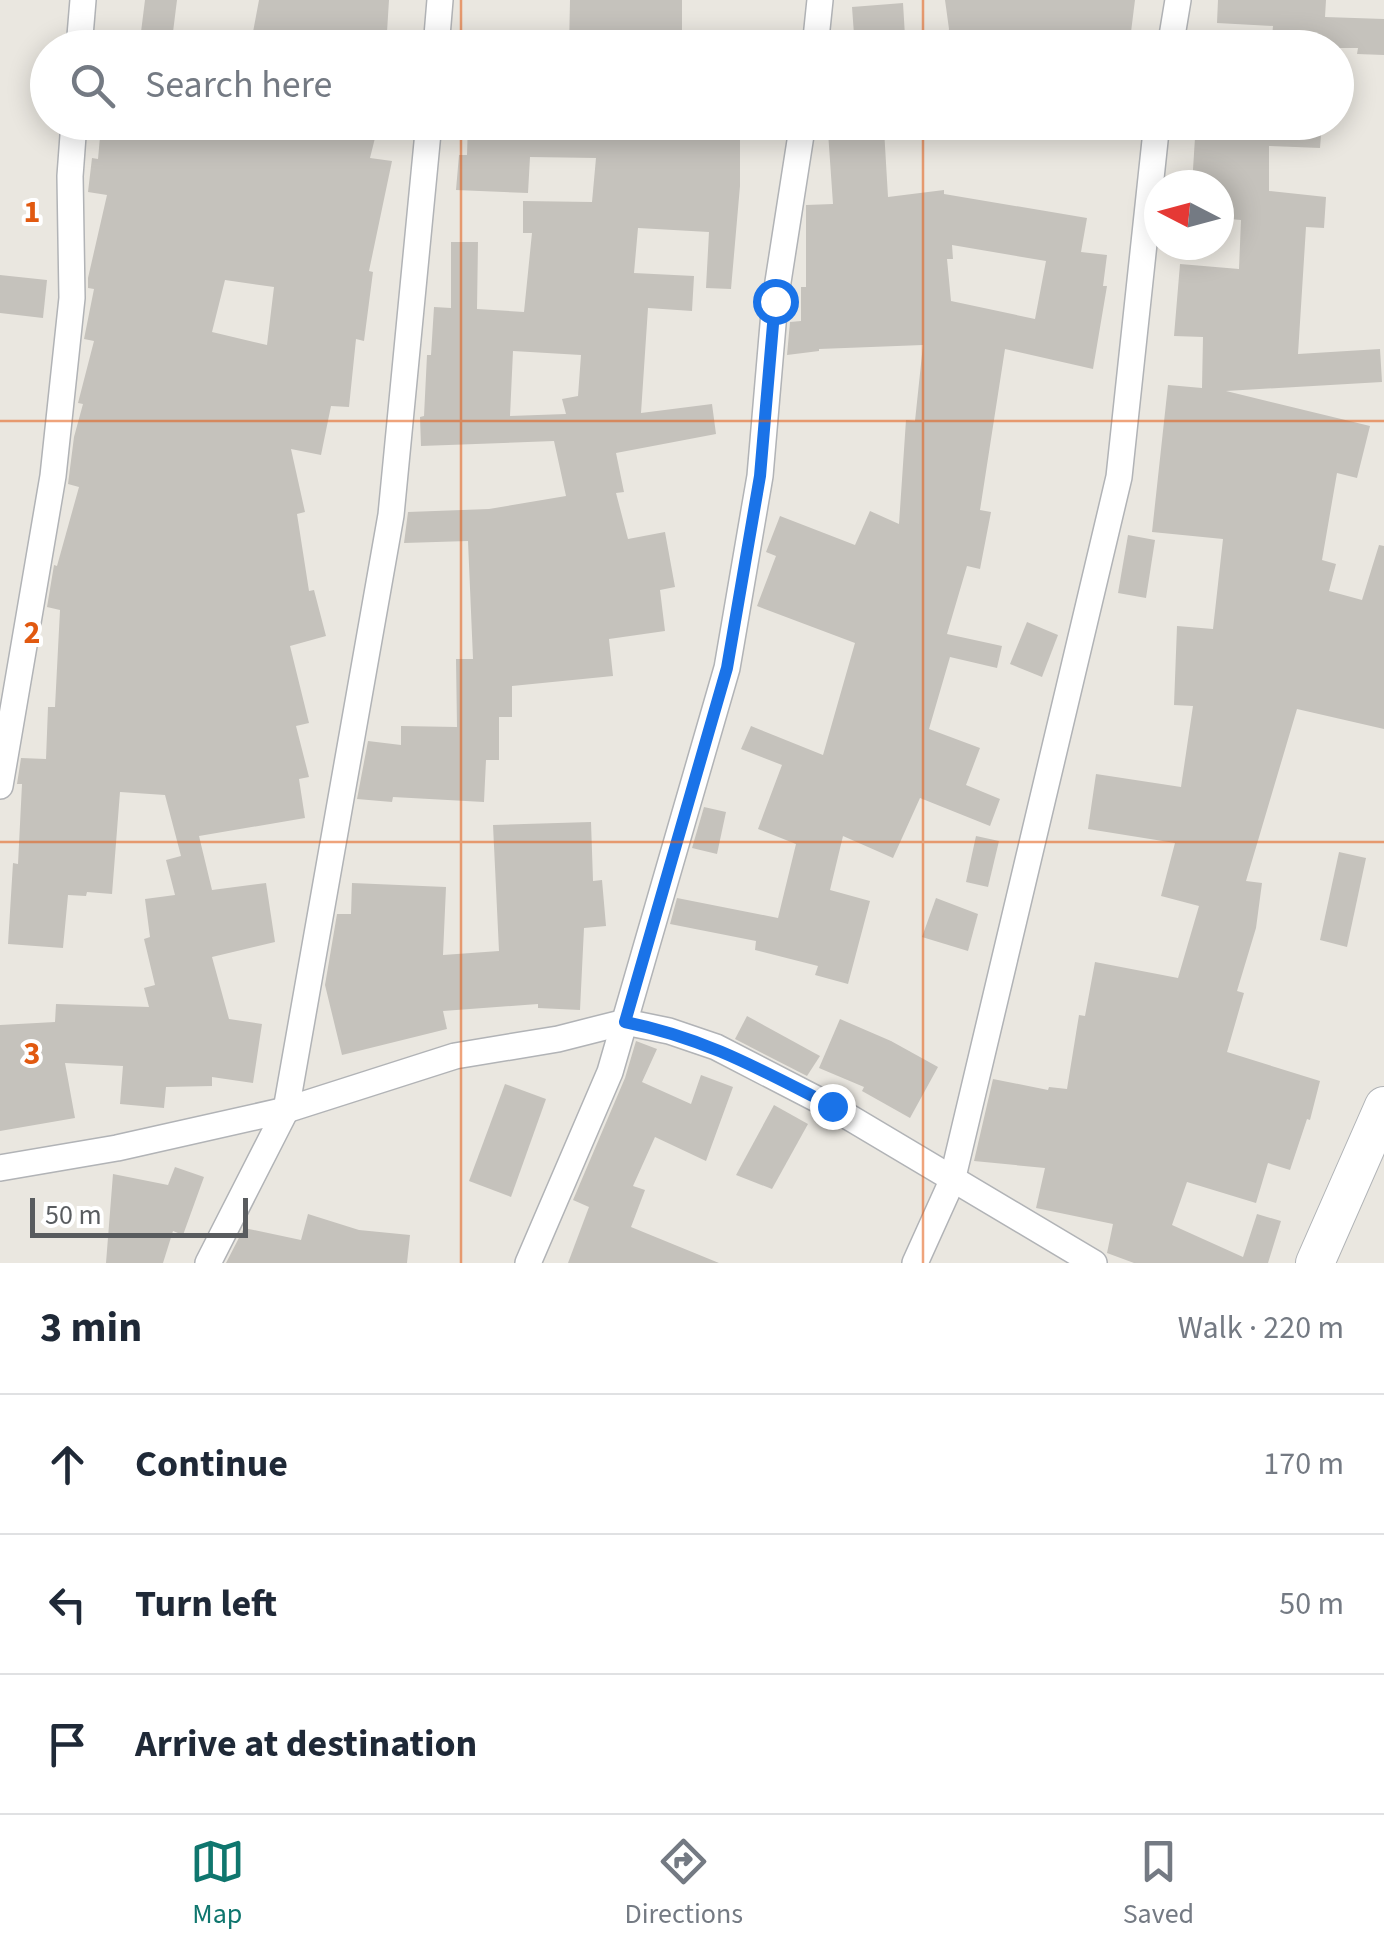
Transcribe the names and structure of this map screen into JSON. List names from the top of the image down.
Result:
{
  "scale_bar": "50 m",
  "north": "left",
  "page": {
    "search": "Search here",
    "scale": "50 m",
    "heading": ["3 min", "Walk · 220 m"],
    "list": [
      ["Continue", "170 m"],
      ["Turn left", "50 m"],
      "Arrive at destination"
    ],
    "nav": ["Map", "Directions", "Saved"]
  },
  "grid": {
    "rows": ["1", "2", "3"]
  }
}
